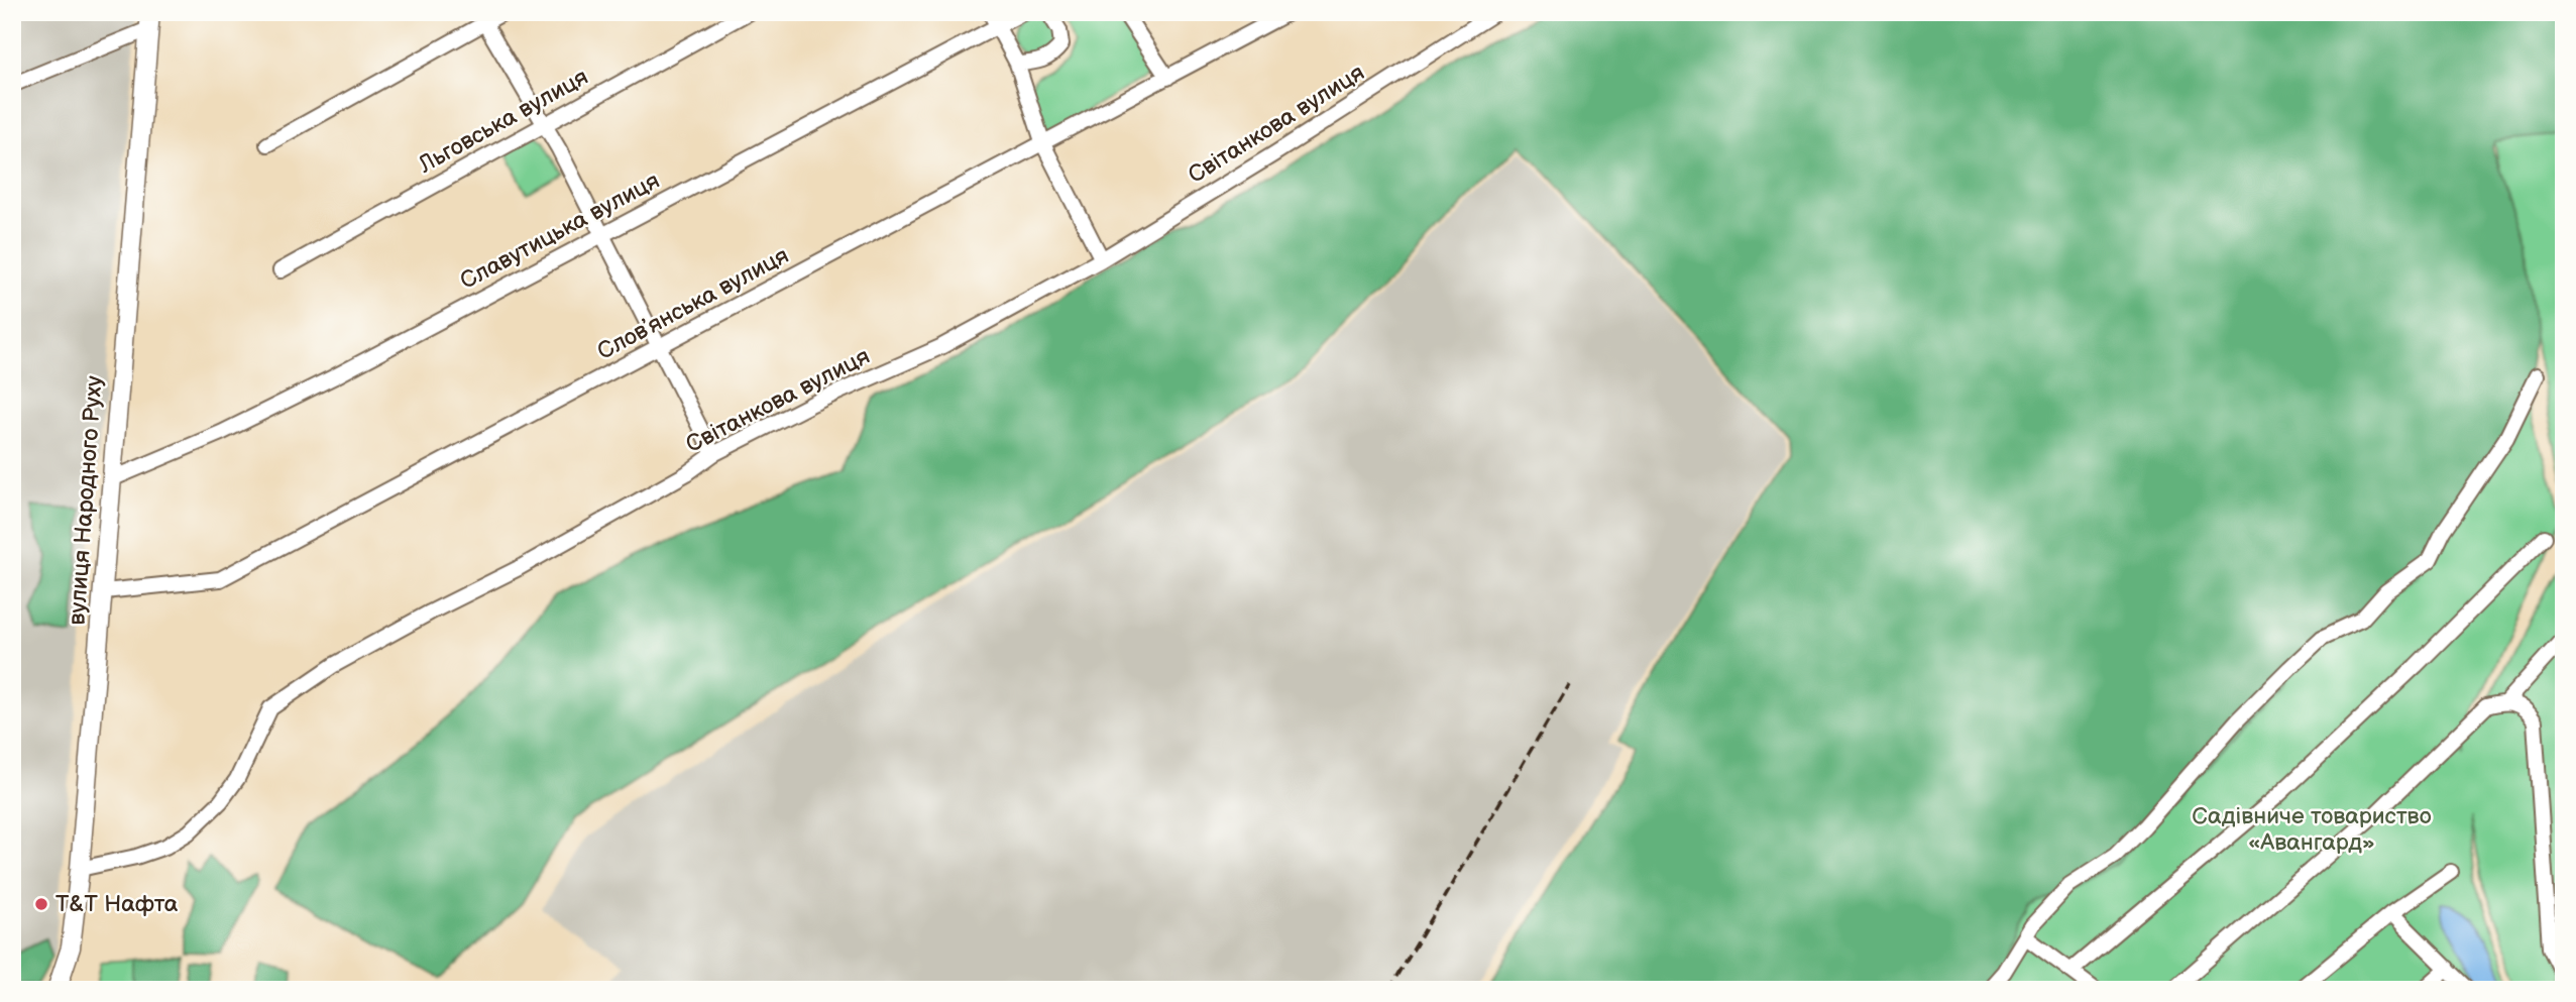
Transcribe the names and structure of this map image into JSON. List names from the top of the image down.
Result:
{
  "streets": {
    "main road": ["вулиця Народного Руху"],
    "street": [
      "Льговська вулиця",
      "Світанкова вулиця",
      "Славутицька вулиця",
      "Словʼянська вулиця"
    ]
  },
  "crossings": [
    ["Світанкова вулиця", "вулиця Народного Руху"],
    ["Славутицька вулиця", "вулиця Народного Руху"],
    ["Словʼянська вулиця", "вулиця Народного Руху"]
  ],
  "parks": ["Садівниче товариство «Авангард»"],
  "places": ["Т&Т Нафта"]
}
